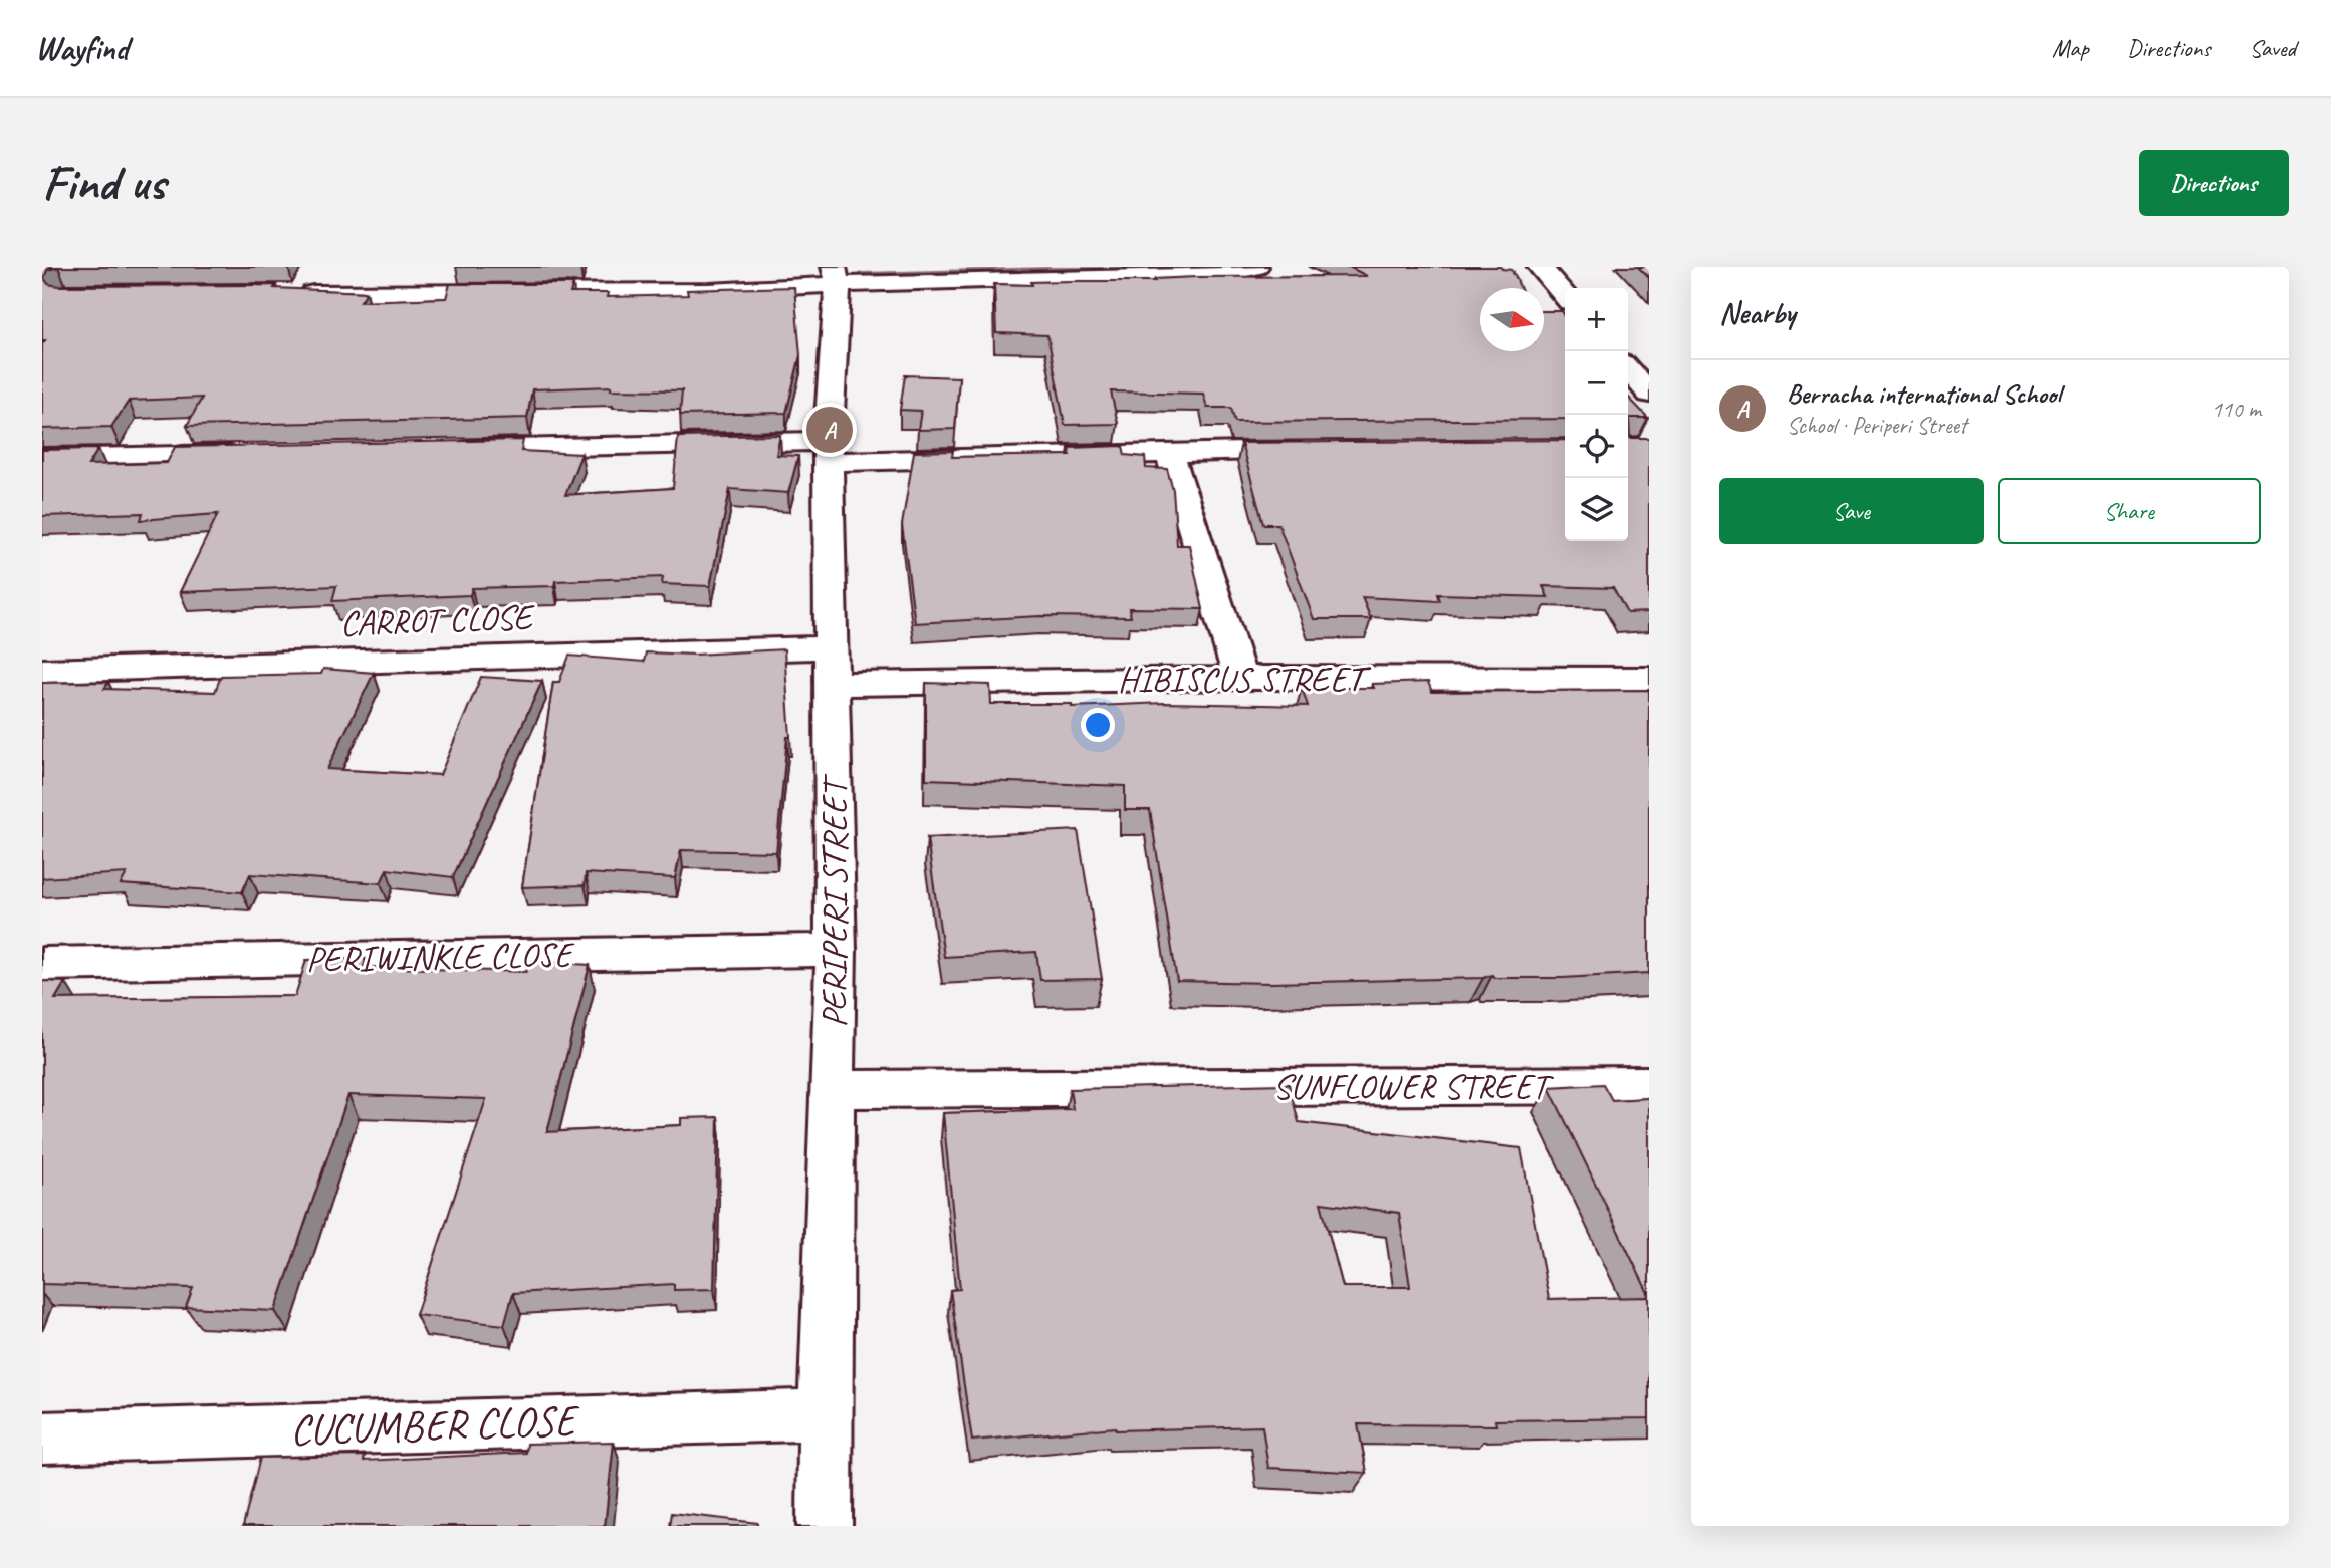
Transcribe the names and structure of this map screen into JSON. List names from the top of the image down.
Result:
{
  "streets": {
    "street": [
      "CARROT CLOSE",
      "HIBISCUS STREET",
      "PERIPERI STREET",
      "PERIWINKLE CLOSE",
      "SUNFLOWER STREET",
      "CUCUMBER CLOSE"
    ]
  },
  "crossings": [
    ["CARROT CLOSE", "HIBISCUS STREET"],
    ["CARROT CLOSE", "PERIPERI STREET"],
    ["HIBISCUS STREET", "PERIPERI STREET"],
    ["PERIPERI STREET", "PERIWINKLE CLOSE"],
    ["PERIPERI STREET", "SUNFLOWER STREET"],
    ["PERIPERI STREET", "CUCUMBER CLOSE"]
  ],
  "north": "right",
  "page": {
    "header": "Wayfind",
    "nav": ["Map", "Directions", "Saved"],
    "buttons": [
      "Directions",
      ["Save", "Share"]
    ],
    "title": "Find us",
    "heading": "Nearby",
    "map_buttons": ["+", "−"],
    "list": [
      {
        "mark": "A",
        "name": "Berracha international School",
        "note": "School · Periperi Street",
        "value": "110 m"
      }
    ],
    "pins": "A"
  }
}
